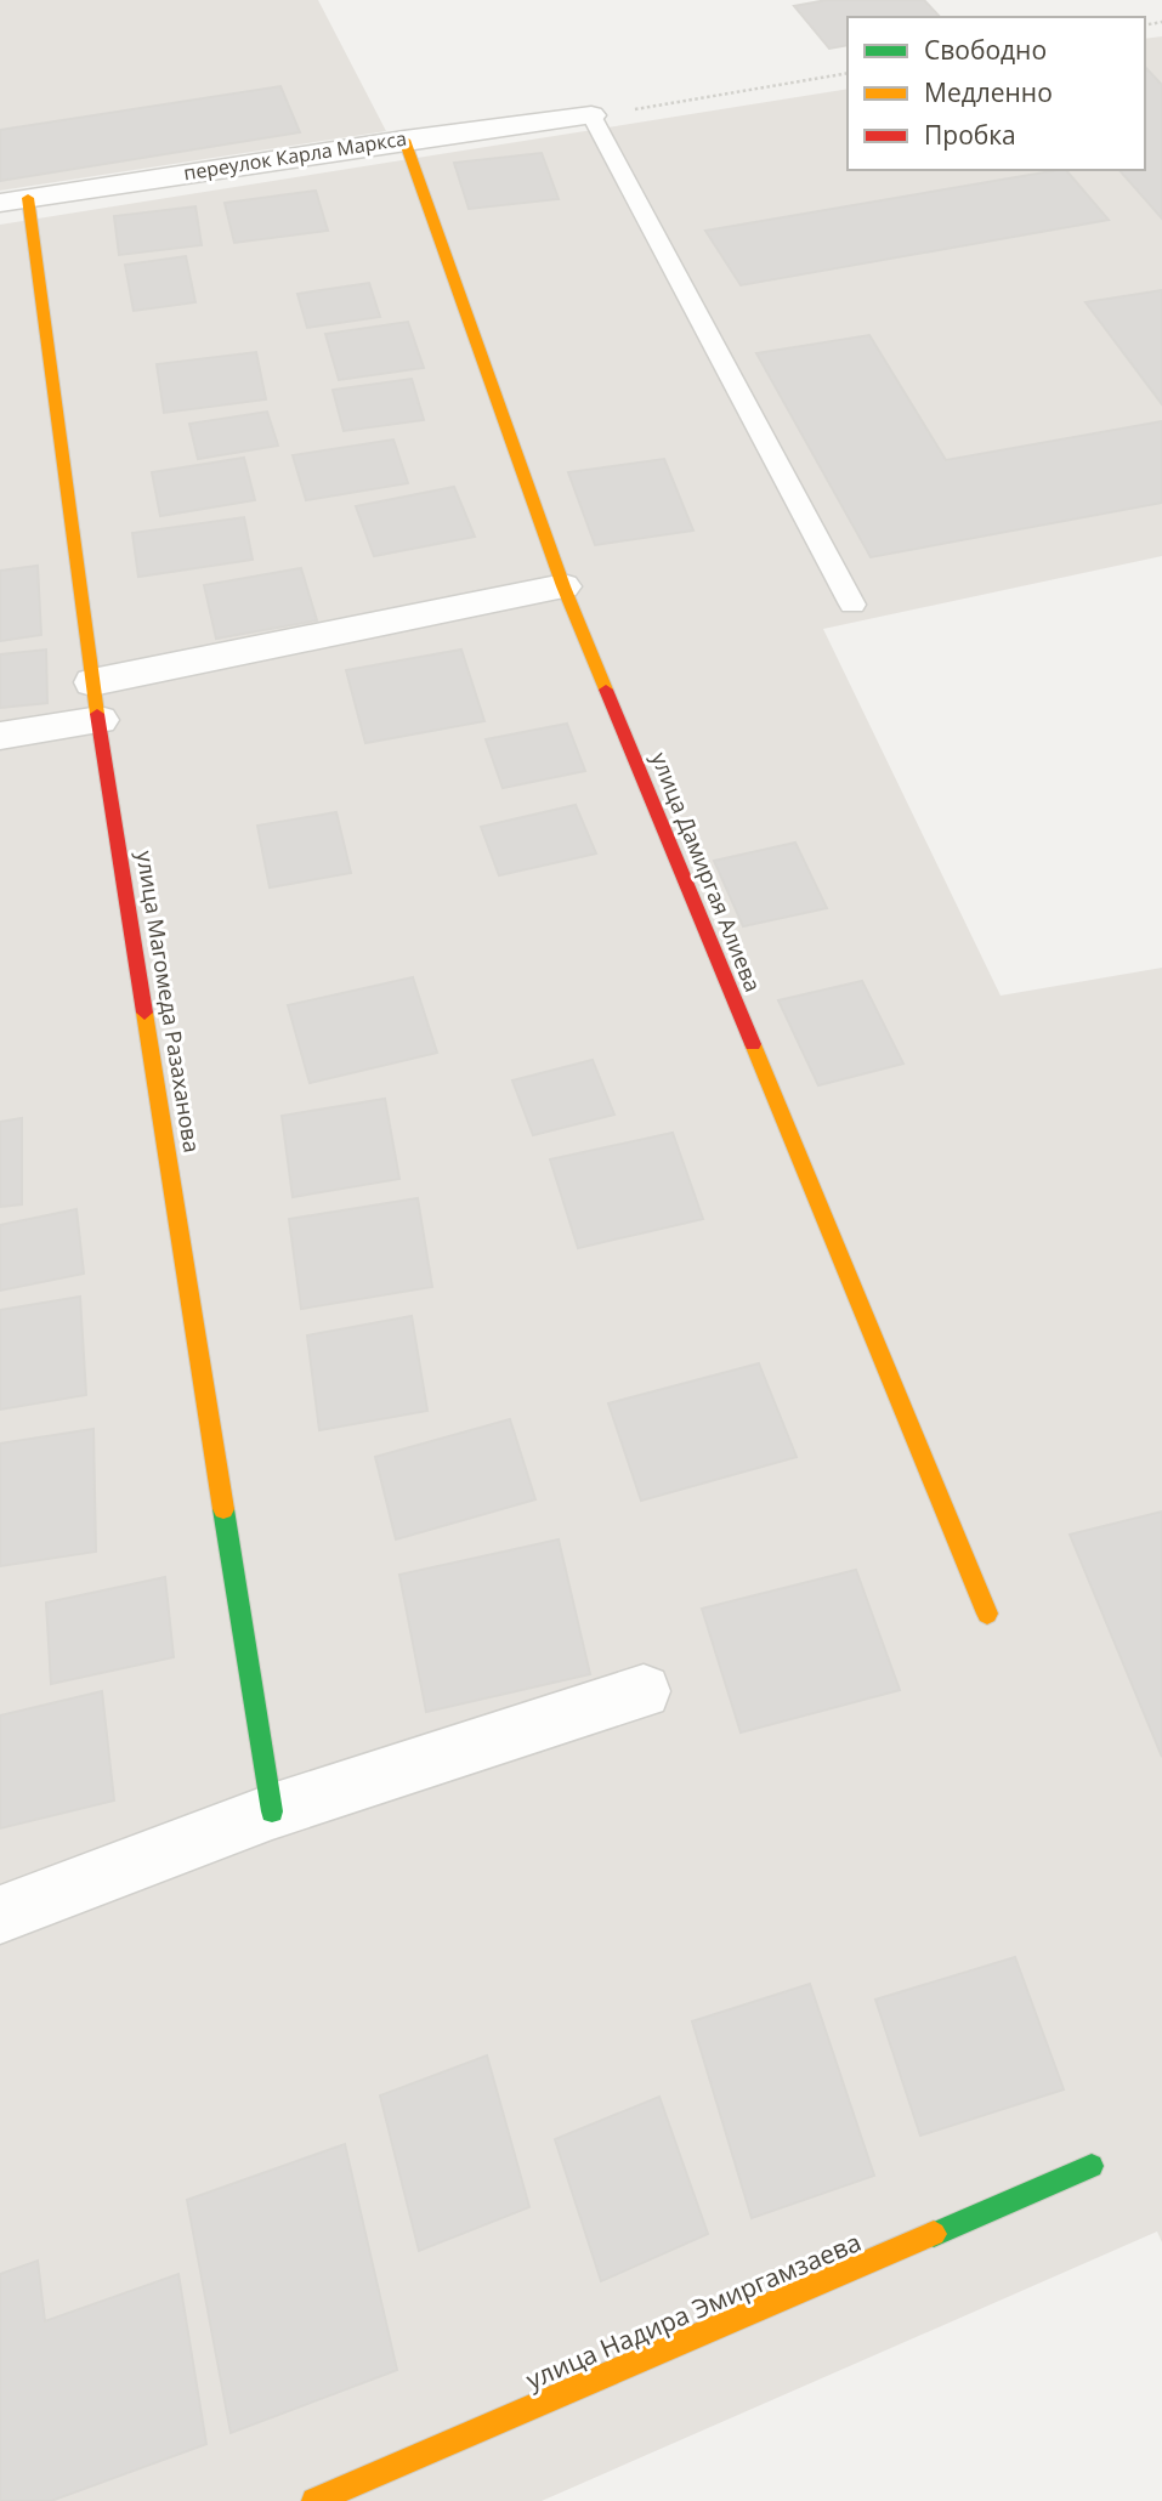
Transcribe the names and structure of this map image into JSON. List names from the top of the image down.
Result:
{
  "streets": {
    "street": [
      "переулок Карла Маркса",
      "улица Дамиргая Алиева",
      "улица Магомеда Разаханова",
      "улица Надира Эмиргамзаева"
    ]
  },
  "crossings": [
    ["переулок Карла Маркса", "улица Дамиргая Алиева"],
    ["переулок Карла Маркса", "улица Магомеда Разаханова"]
  ],
  "legend": ["Свободно", "Медленно", "Пробка"]
}
